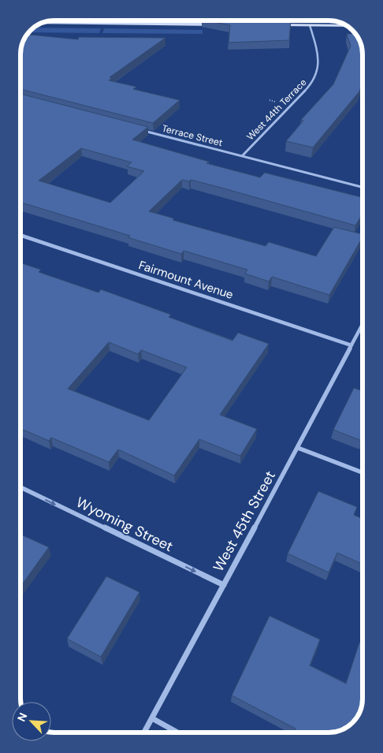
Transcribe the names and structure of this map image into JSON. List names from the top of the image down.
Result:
{
  "streets": {
    "street": [
      "West 44th Terrace",
      "Terrace Street",
      "Fairmount Avenue",
      "West 45th Street",
      "Wyoming Street"
    ]
  },
  "crossings": [
    ["West 44th Terrace", "Terrace Street"],
    ["Fairmount Avenue", "West 45th Street"],
    ["West 45th Street", "Wyoming Street"]
  ],
  "one_way": ["Wyoming Street"],
  "north": "top left"
}
